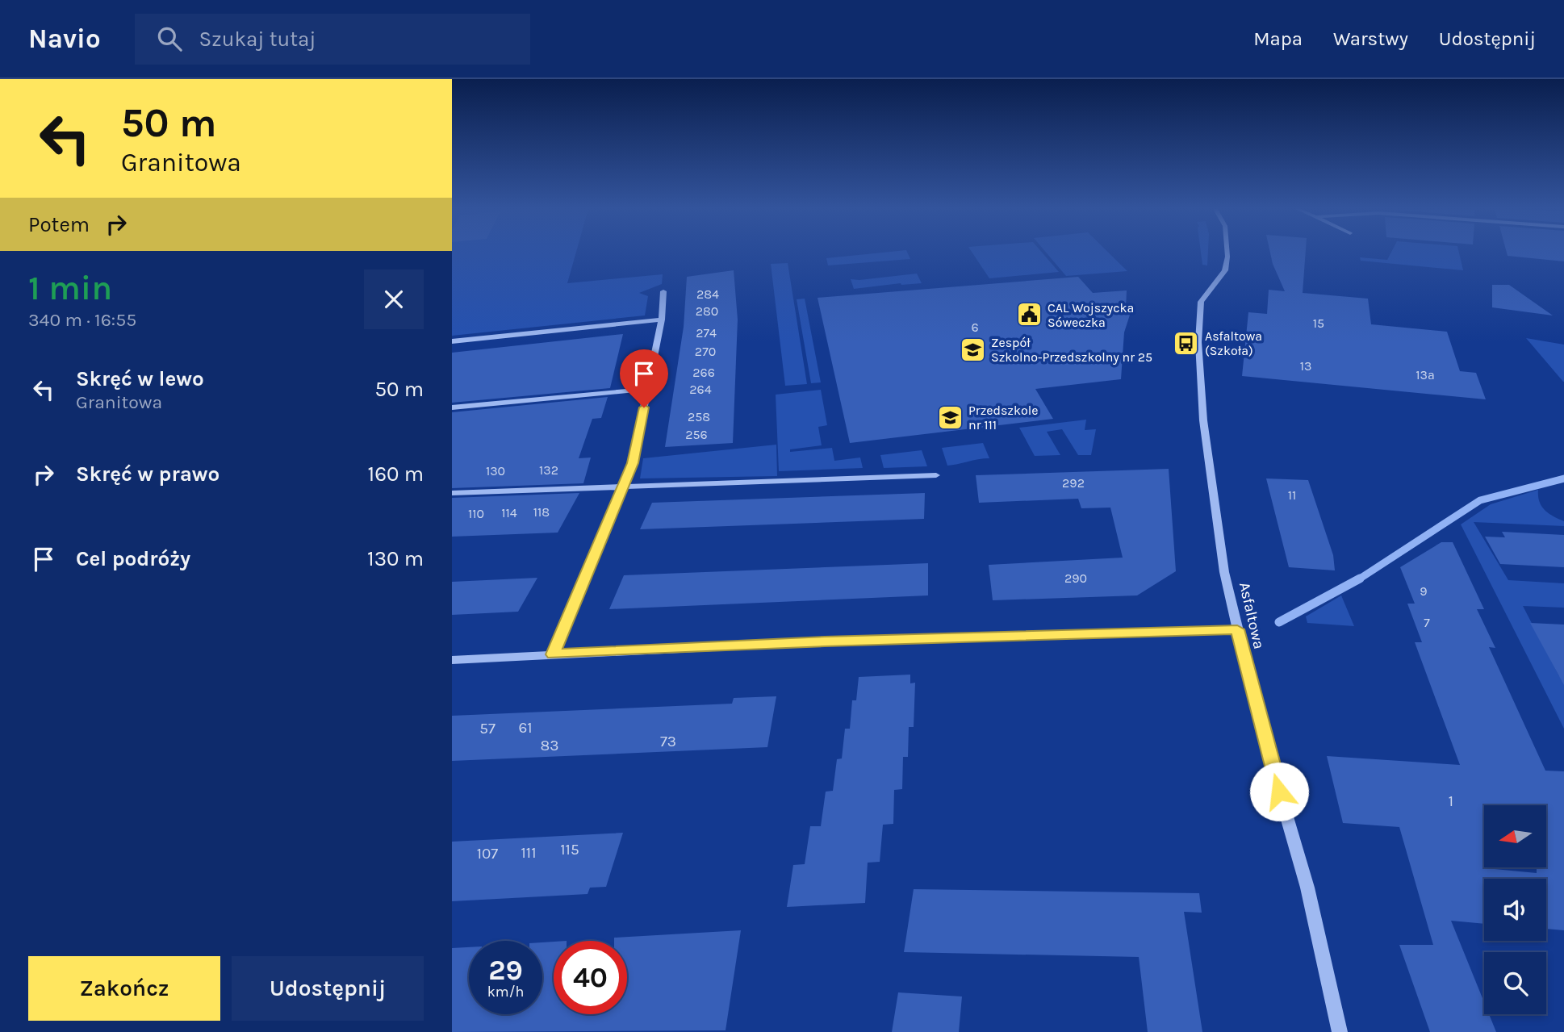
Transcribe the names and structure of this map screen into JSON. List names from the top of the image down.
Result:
{
  "streets": {
    "street": ["Asfaltowa"]
  },
  "places": {
    "public building": ["CAL Wojszycka Sóweczka"],
    "bus stop": ["Asfaltowa (Szkoła)"],
    "school or university": ["Zespół Szkolno-Przedszkolny nr 25", "Przedszkole nr 111"]
  },
  "house_numbers": [
    "284",
    "280",
    "15",
    "6",
    "274",
    "270",
    "13",
    "266",
    "13a",
    "264",
    "258",
    "256",
    "132",
    "130",
    "292",
    "11",
    "118",
    "114",
    "110",
    "290",
    "9",
    "7",
    "61",
    "57",
    "73",
    "83",
    "1",
    "115",
    "111",
    "107"
  ],
  "north": "left",
  "page": {
    "header": "Navio",
    "search": "Szukaj tutaj",
    "nav": ["Mapa", "Warstwy", "Udostępnij"],
    "turn": ["50 m", "Granitowa"],
    "then": "Potem",
    "heading": ["1 min", "340 m · 16:55"],
    "list": [
      {
        "name": "Skręć w lewo",
        "note": "Granitowa",
        "value": "50 m"
      },
      {
        "name": "Skręć w prawo",
        "value": "160 m"
      },
      {
        "name": "Cel podróży",
        "value": "130 m"
      }
    ],
    "speed": "29 km/h",
    "limit": "40",
    "buttons": ["Zakończ", "Udostępnij"]
  }
}
